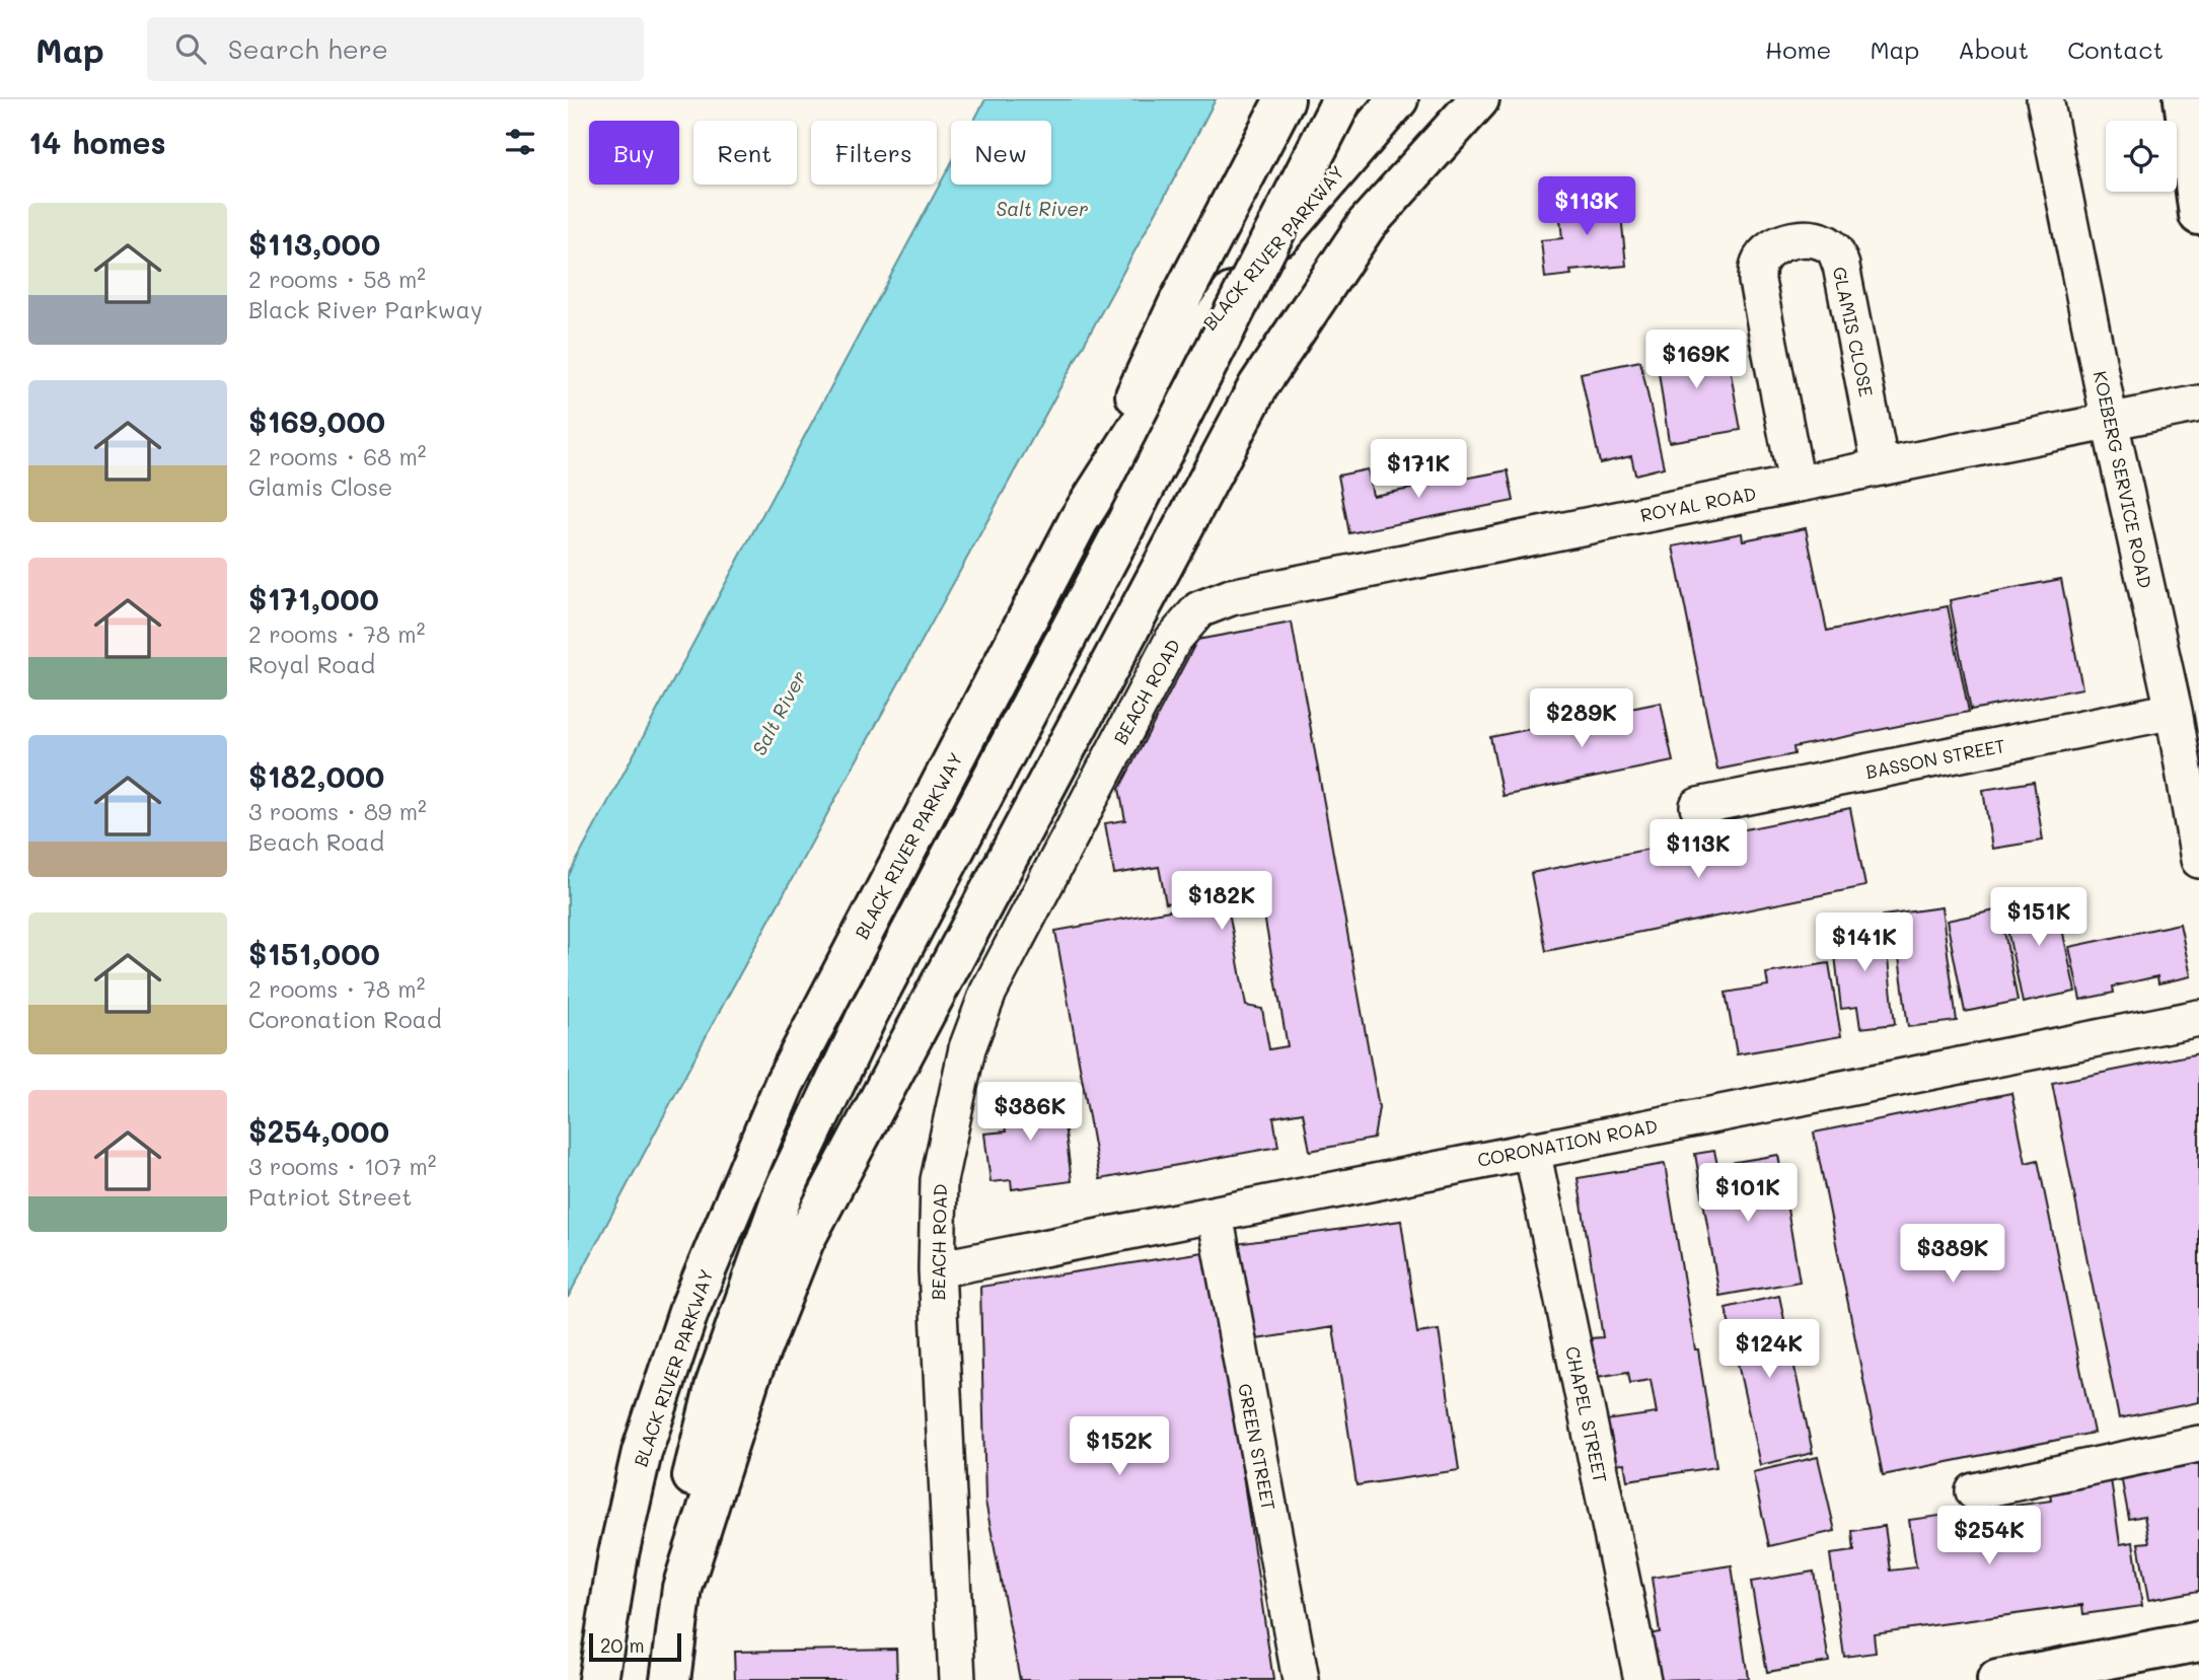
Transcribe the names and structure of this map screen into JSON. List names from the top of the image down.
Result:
{
  "streets": {
    "main road": ["BLACK RIVER PARKWAY"],
    "street": [
      "GLAMIS CLOSE",
      "KOEBERG SERVICE ROAD",
      "ROYAL ROAD",
      "BEACH ROAD",
      "BASSON STREET",
      "CORONATION ROAD",
      "CHAPEL STREET",
      "GREEN STREET"
    ]
  },
  "crossings": [
    ["GLAMIS CLOSE", "ROYAL ROAD"],
    ["KOEBERG SERVICE ROAD", "ROYAL ROAD"],
    ["KOEBERG SERVICE ROAD", "BASSON STREET"],
    ["ROYAL ROAD", "BEACH ROAD"],
    ["BEACH ROAD", "CORONATION ROAD"],
    ["CORONATION ROAD", "CHAPEL STREET"],
    ["CORONATION ROAD", "GREEN STREET"]
  ],
  "water": ["Salt River"],
  "scale_bar": "20 m",
  "page": {
    "header": "Map",
    "search": "Search here",
    "nav": [
      "Home",
      "Map",
      "About",
      "Contact"
    ],
    "heading": "14 homes",
    "chip": [
      "Buy",
      "Rent",
      "Filters",
      "New"
    ],
    "price": [
      "$113K",
      "$169K",
      "$171K",
      "$289K",
      "$113K",
      "$182K",
      "$151K",
      "$141K",
      "$386K",
      "$101K",
      "$389K",
      "$124K",
      "$152K",
      "$254K"
    ],
    "list": [
      {
        "name": "$113,000",
        "note": "2 rooms · 58 m² · Black River Parkway"
      },
      {
        "name": "$169,000",
        "note": "2 rooms · 68 m² · Glamis Close"
      },
      {
        "name": "$171,000",
        "note": "2 rooms · 78 m² · Royal Road"
      },
      {
        "name": "$182,000",
        "note": "3 rooms · 89 m² · Beach Road"
      },
      {
        "name": "$151,000",
        "note": "2 rooms · 78 m² · Coronation Road"
      },
      {
        "name": "$254,000",
        "note": "3 rooms · 107 m² · Patriot Street"
      }
    ],
    "scale": "20 m"
  }
}
